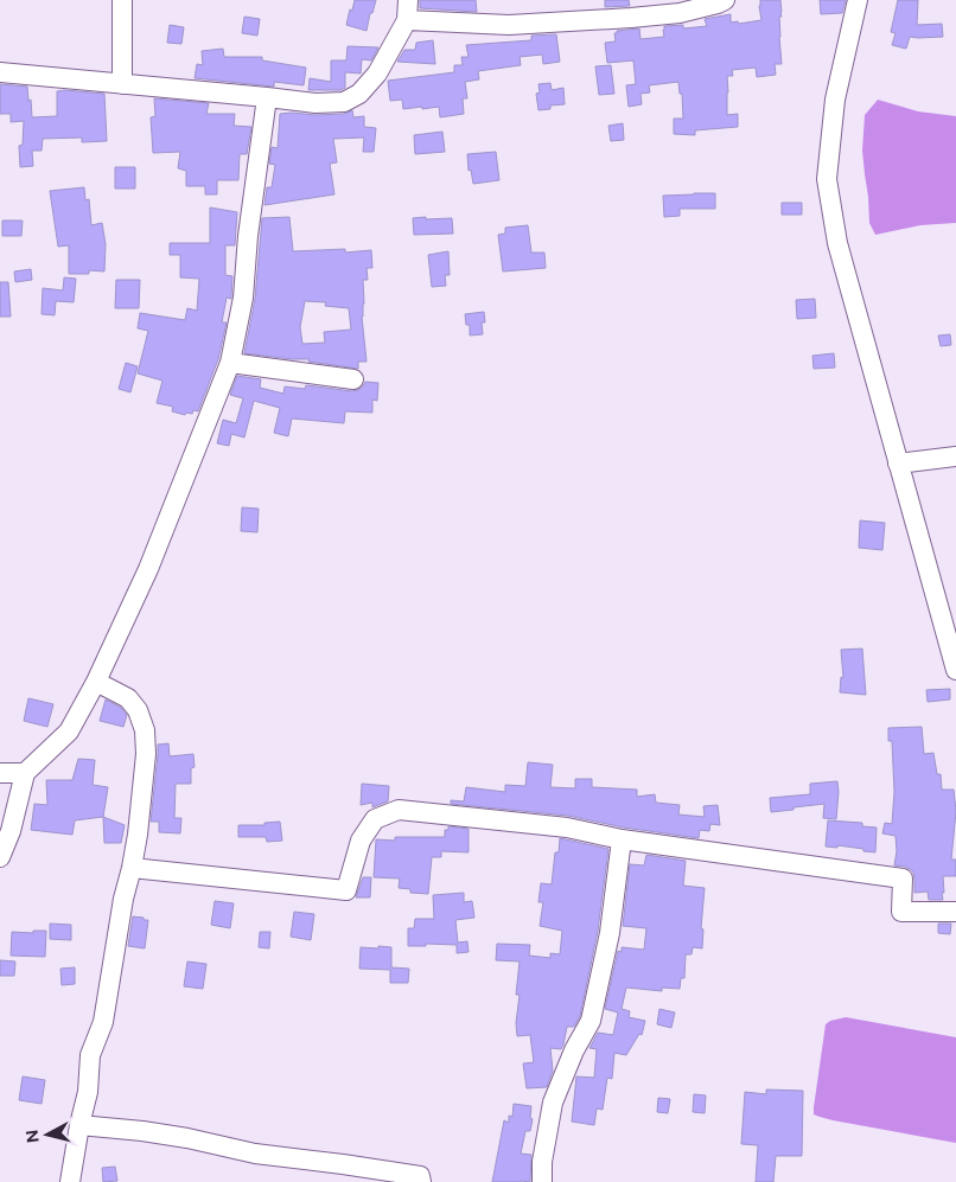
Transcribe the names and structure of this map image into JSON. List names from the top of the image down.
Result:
{
  "north": "left"
}
